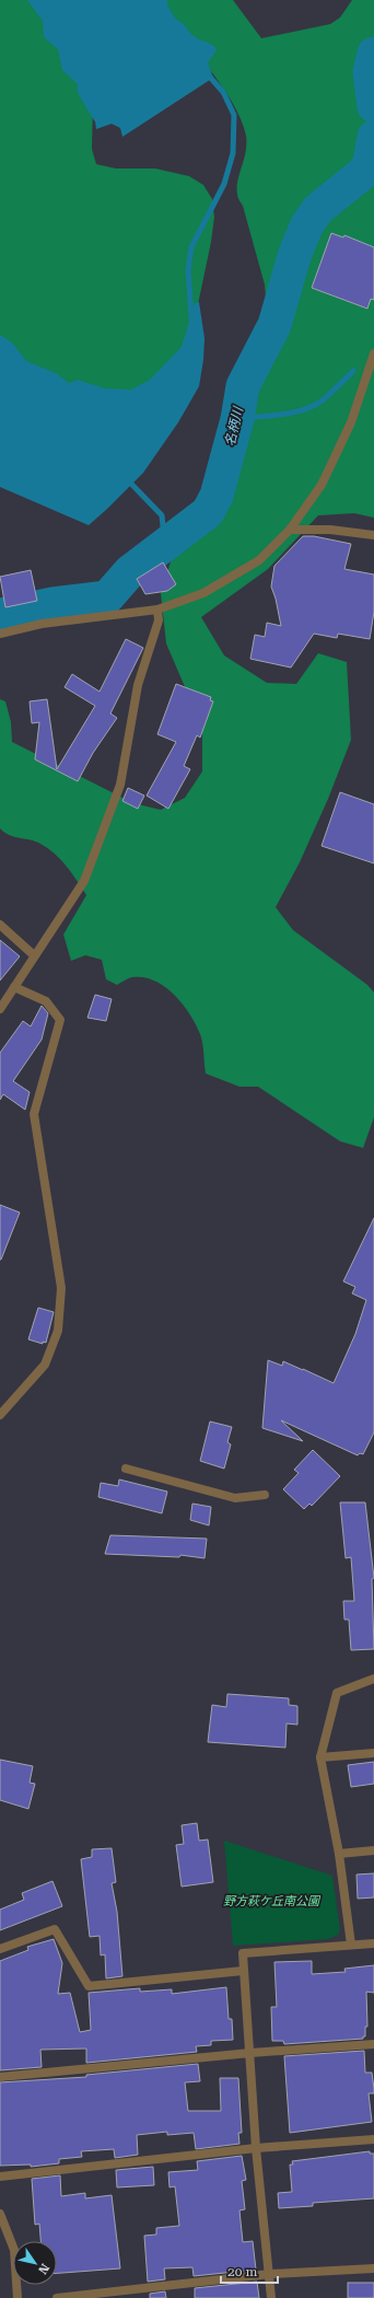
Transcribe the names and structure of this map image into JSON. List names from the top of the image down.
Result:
{
  "water": ["名柄川"],
  "parks": ["野方萩ケ丘南公園"],
  "scale_bar": "20 m",
  "north": "bottom right"
}
